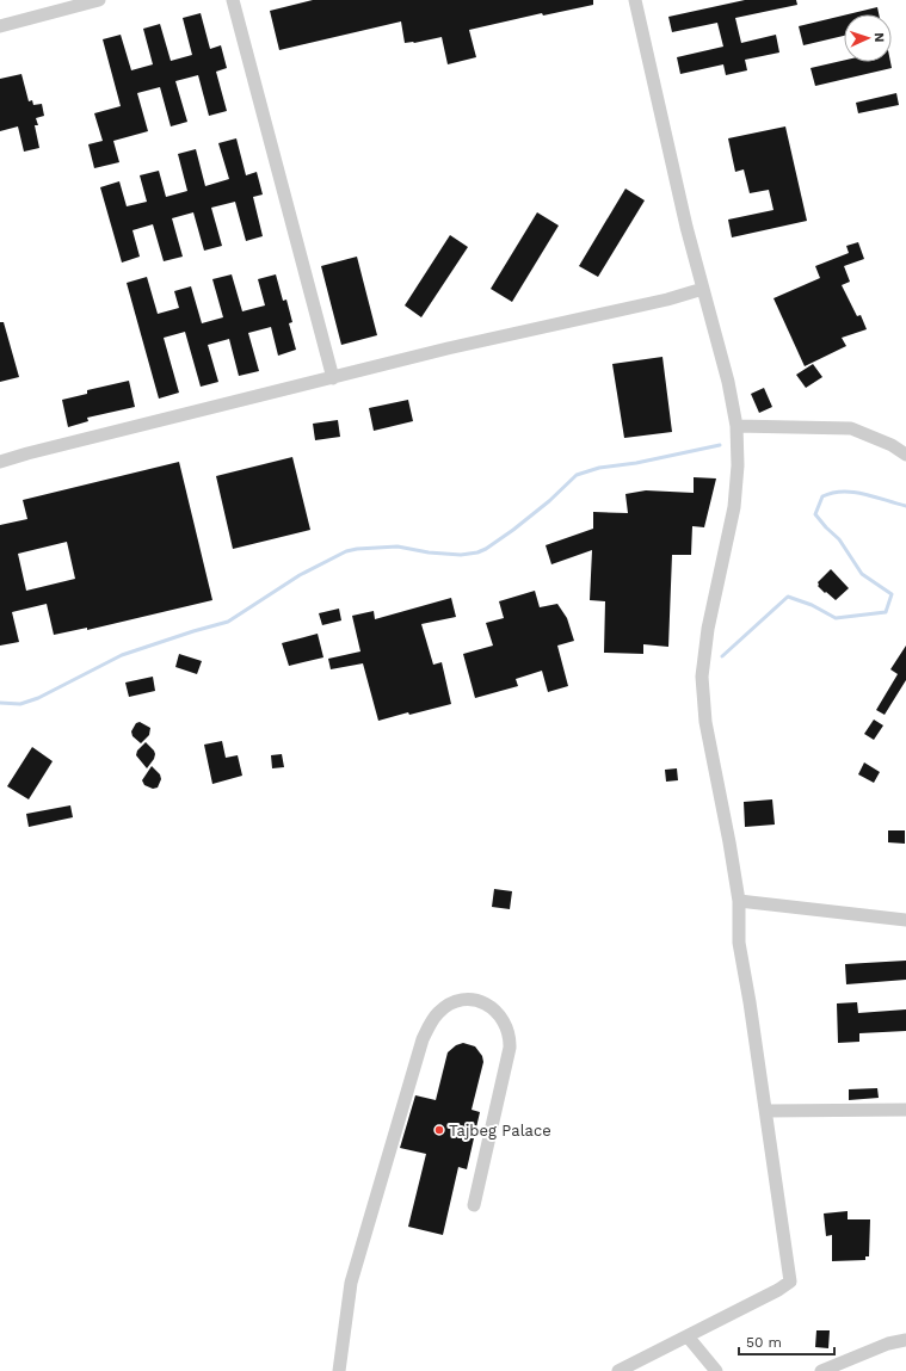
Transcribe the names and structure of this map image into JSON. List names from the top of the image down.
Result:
{
  "places": ["Tajbeg Palace"],
  "scale_bar": "50 m",
  "north": "right"
}
